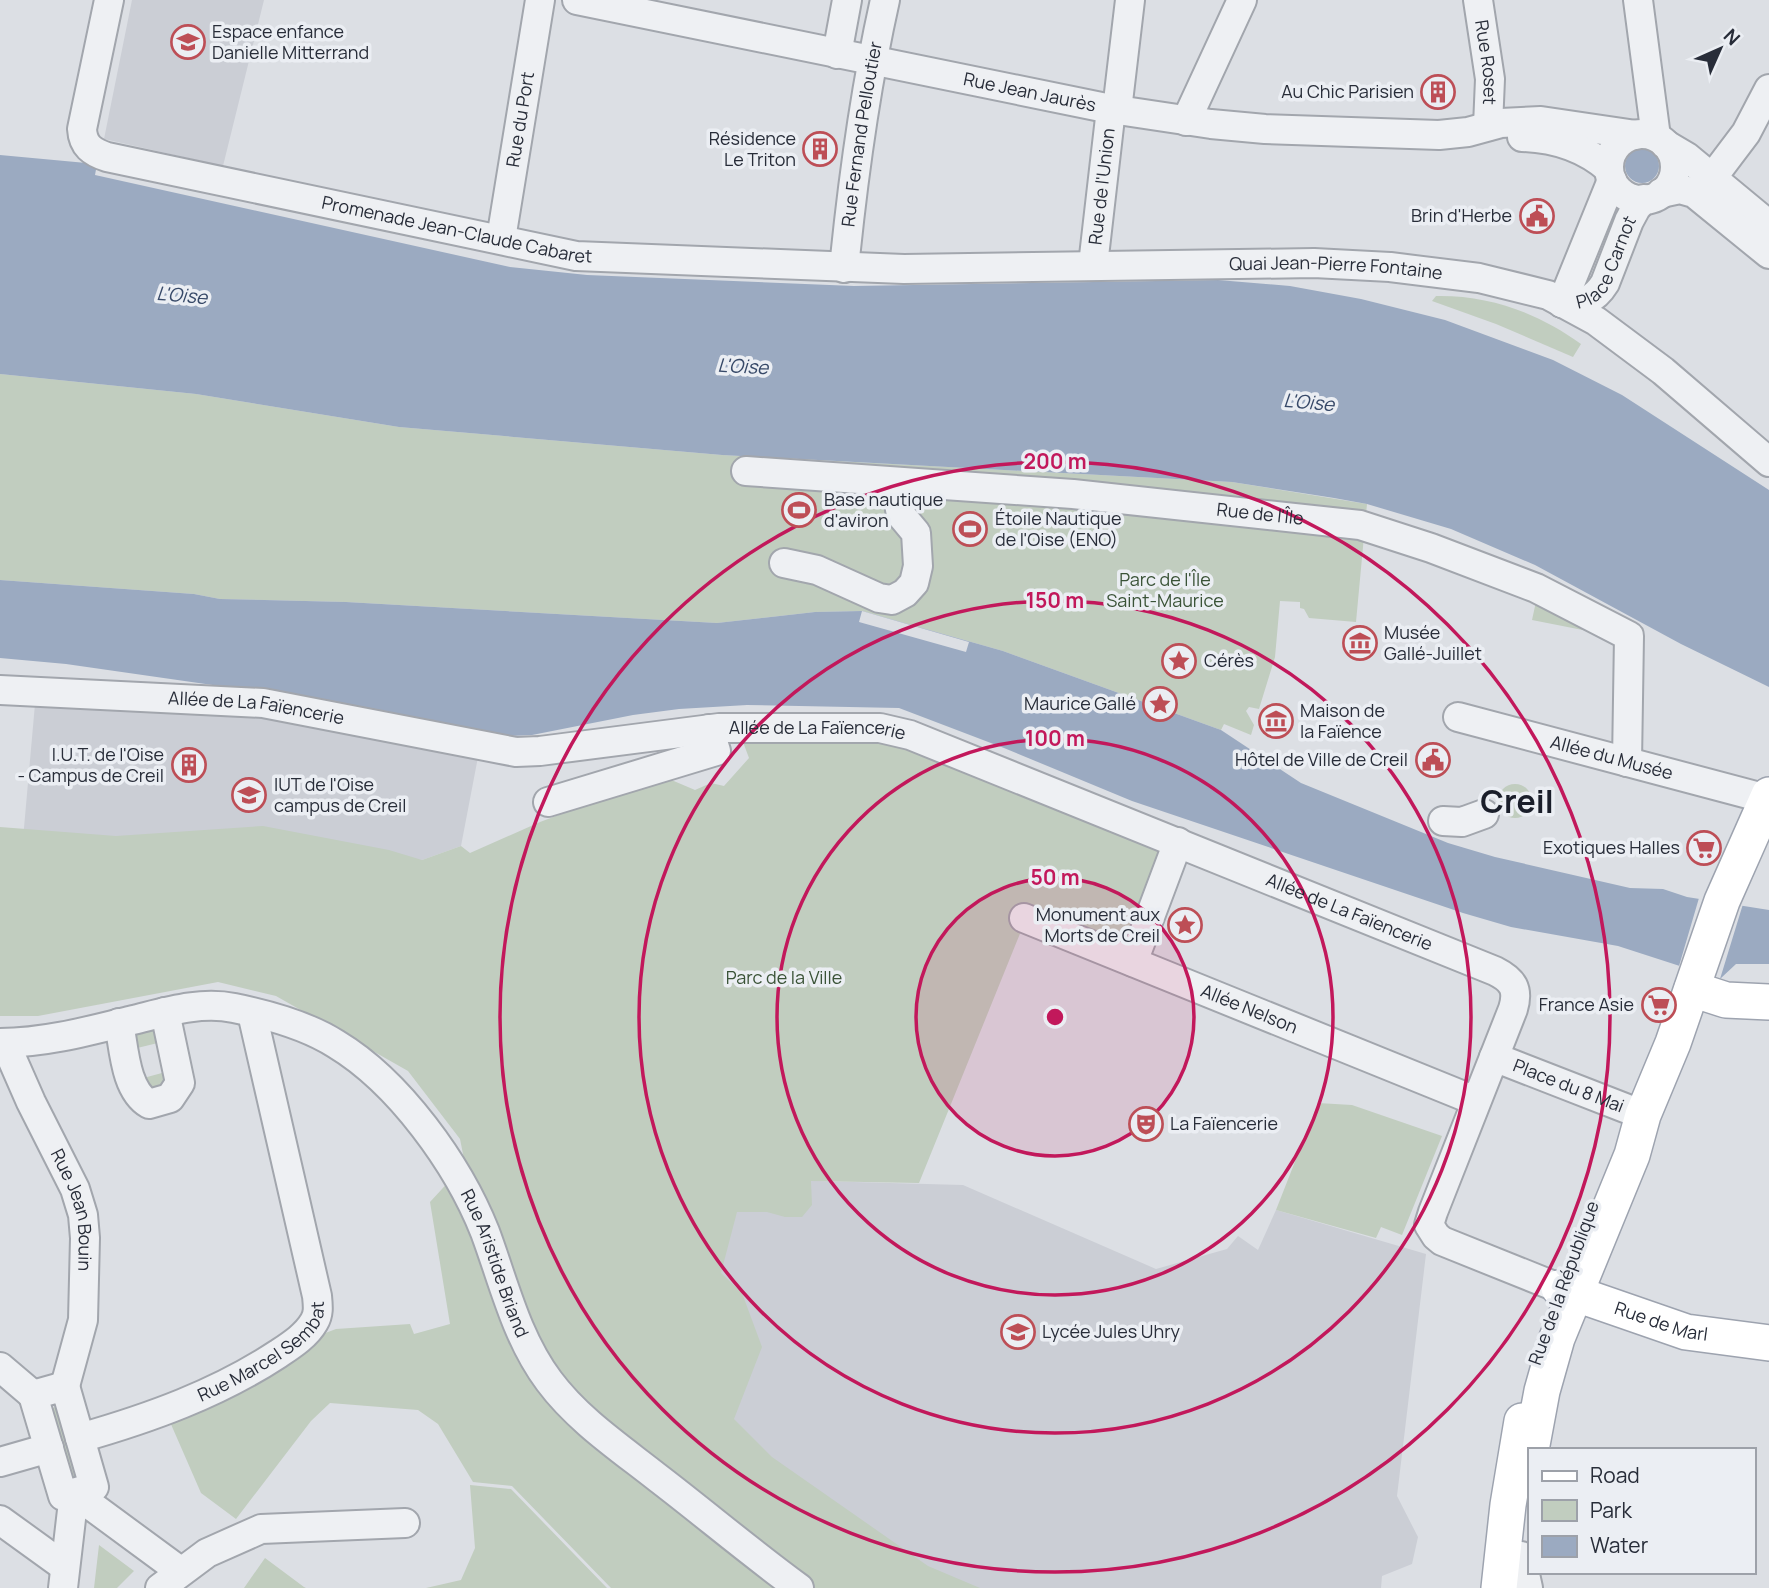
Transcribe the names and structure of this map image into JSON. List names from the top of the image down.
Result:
{
  "streets": {
    "main road": ["Rue de la République", "Rue de Marl"],
    "street": [
      "Rue Roset",
      "Rue Jean Jaurès",
      "Rue du Port",
      "Rue Fernand Pelloutier",
      "Rue de l'Union",
      "Promenade Jean-Claude Cabaret",
      "Place Carnot",
      "Quai Jean-Pierre Fontaine",
      "Rue de l'Île",
      "Allée de La Faïencerie",
      "Allée du Musée",
      "Allée Nelson",
      "Place du 8 Mai",
      "Rue Jean Bouin",
      "Rue Aristide Briand",
      "Rue Marcel Sembat"
    ]
  },
  "crossings": [
    ["Rue Roset", "Rue Jean Jaurès"],
    ["Rue Jean Jaurès", "Rue Fernand Pelloutier"],
    ["Rue Jean Jaurès", "Rue de l'Union"],
    ["Rue Jean Jaurès", "Place Carnot"],
    ["Rue du Port", "Promenade Jean-Claude Cabaret"],
    ["Rue Fernand Pelloutier", "Promenade Jean-Claude Cabaret"],
    ["Rue Fernand Pelloutier", "Quai Jean-Pierre Fontaine"],
    ["Rue de l'Union", "Quai Jean-Pierre Fontaine"],
    ["Promenade Jean-Claude Cabaret", "Quai Jean-Pierre Fontaine"],
    ["Place Carnot", "Quai Jean-Pierre Fontaine"],
    ["Rue de l'Île", "Allée du Musée"],
    ["Allée de La Faïencerie", "Allée Nelson"],
    ["Allée de La Faïencerie", "Place du 8 Mai"],
    ["Allée de La Faïencerie", "Rue de la République"],
    ["Allée de La Faïencerie", "Rue de Marl"],
    ["Allée du Musée", "Rue de la République"],
    ["Place du 8 Mai", "Rue de la République"],
    ["Rue Jean Bouin", "Rue Aristide Briand"],
    ["Rue Aristide Briand", "Rue Marcel Sembat"],
    ["Rue de la République", "Rue de Marl"]
  ],
  "districts": ["Creil"],
  "water": ["L'Oise"],
  "parks": ["Parc de l'Île Saint-Maurice", "Parc de la Ville"],
  "places": {
    "school or university": ["Espace enfance Danielle Mitterrand", "IUT de l'Oise campus de Creil", "Lycée Jules Uhry"],
    "building": ["Au Chic Parisien", "Résidence Le Triton", "I.U.T. de l'Oise - Campus de Creil"],
    "public building": ["Brin d'Herbe", "Hôtel de Ville de Creil"],
    "sports": ["Base nautique d'aviron", "Étoile Nautique de l'Oise (ENO)"],
    "museum": ["Musée Gallé-Juillet", "Maison de la Faïence"],
    "place": ["Cérès", "Maurice Gallé", "Monument aux Morts de Creil"],
    "supermarket": ["Exotiques Halles", "France Asie"],
    "theatre": ["La Faïencerie"]
  },
  "legend": ["Road", "Park", "Water"],
  "north": "top right",
  "rings": [
    "200 m",
    "150 m",
    "100 m",
    "50 m"
  ]
}
